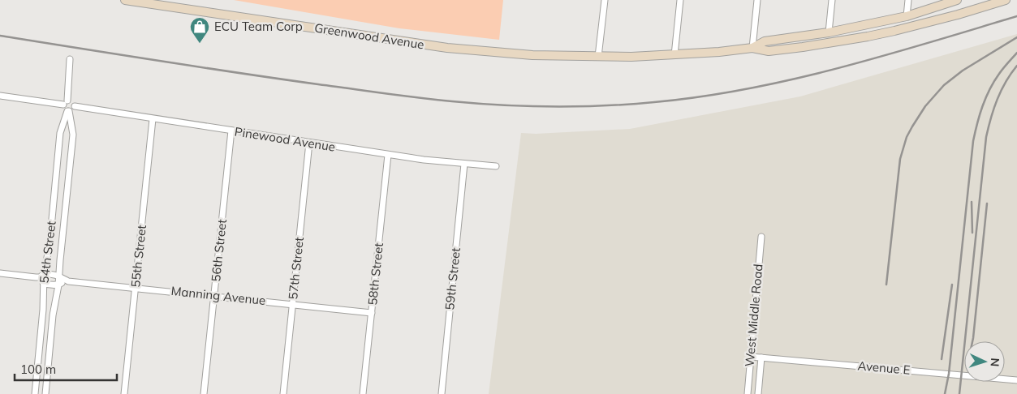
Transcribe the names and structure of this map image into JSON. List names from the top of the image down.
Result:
{
  "streets": {
    "main road": ["Greenwood Avenue"],
    "street": [
      "Pinewood Avenue",
      "56th Street",
      "54th Street",
      "55th Street",
      "57th Street",
      "58th Street",
      "59th Street",
      "Manning Avenue",
      "West Middle Road",
      "Avenue E"
    ]
  },
  "crossings": [
    ["Pinewood Avenue", "56th Street"],
    ["Pinewood Avenue", "54th Street"],
    ["Pinewood Avenue", "55th Street"],
    ["Pinewood Avenue", "57th Street"],
    ["Pinewood Avenue", "58th Street"],
    ["Pinewood Avenue", "59th Street"],
    ["56th Street", "Manning Avenue"],
    ["55th Street", "Manning Avenue"],
    ["57th Street", "Manning Avenue"],
    ["58th Street", "Manning Avenue"],
    ["West Middle Road", "Avenue E"]
  ],
  "places": {
    "shop": ["ECU Team Corp"]
  },
  "scale_bar": "100 m",
  "north": "right"
}
